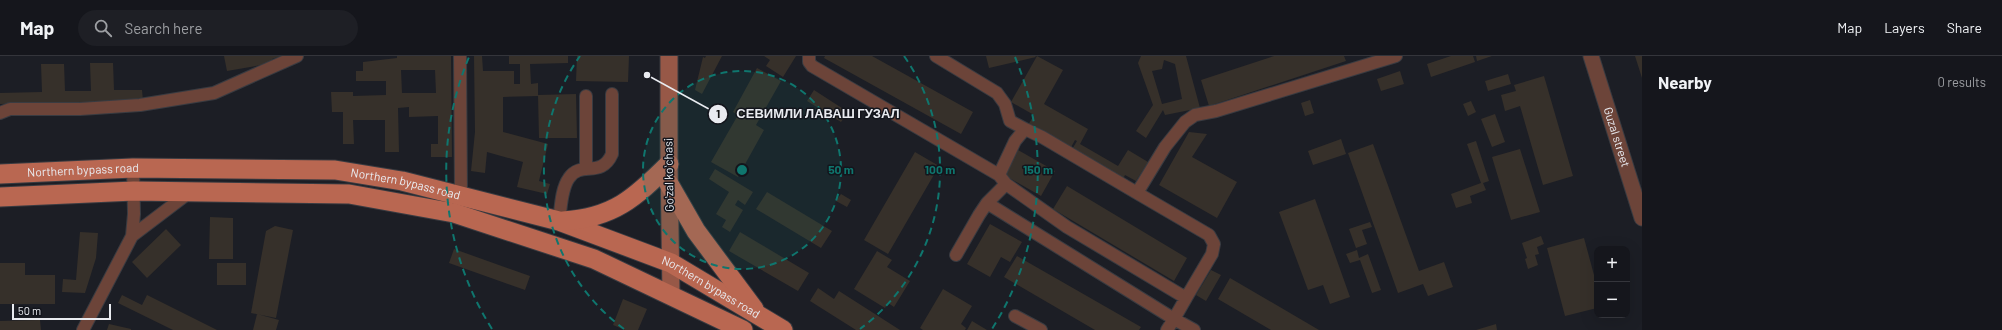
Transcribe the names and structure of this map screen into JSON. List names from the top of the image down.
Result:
{
  "streets": {
    "main road": ["Northern bypass road", "Goʻzal koʻchasi"],
    "street": ["Guzal street"]
  },
  "crossings": [
    ["Northern bypass road", "Goʻzal koʻchasi"]
  ],
  "places": ["СЕВИМЛИ ЛАВАШ ГУЗАЛ"],
  "scale_bar": "50 m",
  "page": {
    "header": "Map",
    "search": "Search here",
    "nav": ["Map", "Layers", "Share"],
    "heading": ["Nearby", "0 results"],
    "map_buttons": ["+", "−"],
    "scale": "50 m"
  },
  "rings": ["50 m", "100 m", "150 m"]
}
